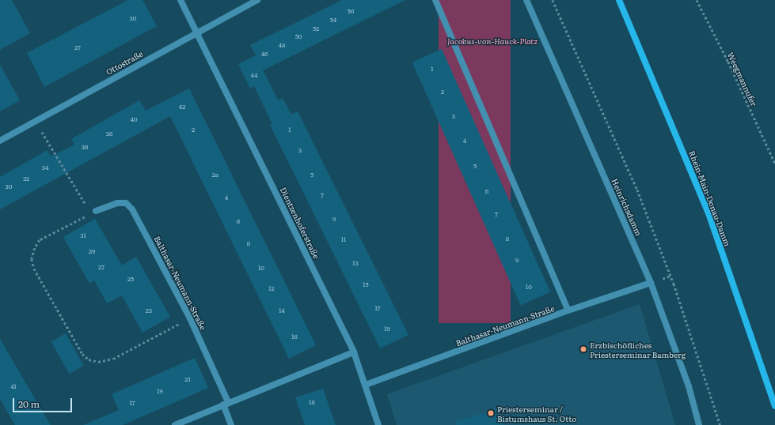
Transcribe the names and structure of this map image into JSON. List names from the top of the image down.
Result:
{
  "streets": {
    "street": [
      "Ottostraße",
      "Rhein-Main-Donau-Damm",
      "Heinrichsdamm",
      "Dientzenhoferstraße",
      "Balthasar-Neumann-Straße"
    ],
    "path": ["Weegmannufer"]
  },
  "crossings": [
    ["Ottostraße", "Dientzenhoferstraße"],
    ["Heinrichsdamm", "Balthasar-Neumann-Straße"],
    ["Dientzenhoferstraße", "Balthasar-Neumann-Straße"]
  ],
  "parks": ["Jacobus-von-Hauck-Platz"],
  "places": ["Erzbischöfliches Priesterseminar Bamberg", "Priesterseminar / Bistumshaus St. Otto"],
  "house_numbers": [
    "56",
    "30",
    "54",
    "52",
    "50",
    "48",
    "27",
    "46",
    "1",
    "44",
    "2",
    "42",
    "3",
    "40",
    "2",
    "1",
    "38",
    "4",
    "36",
    "3",
    "5",
    "34",
    "2a",
    "5",
    "32",
    "30",
    "6",
    "7",
    "4",
    "7",
    "9",
    "6",
    "31",
    "8",
    "11",
    "8",
    "29",
    "9",
    "13",
    "27",
    "10",
    "25",
    "15",
    "10",
    "12",
    "17",
    "23",
    "14",
    "19",
    "16",
    "21",
    "41",
    "19",
    "18",
    "17"
  ],
  "scale_bar": "20 m"
}
